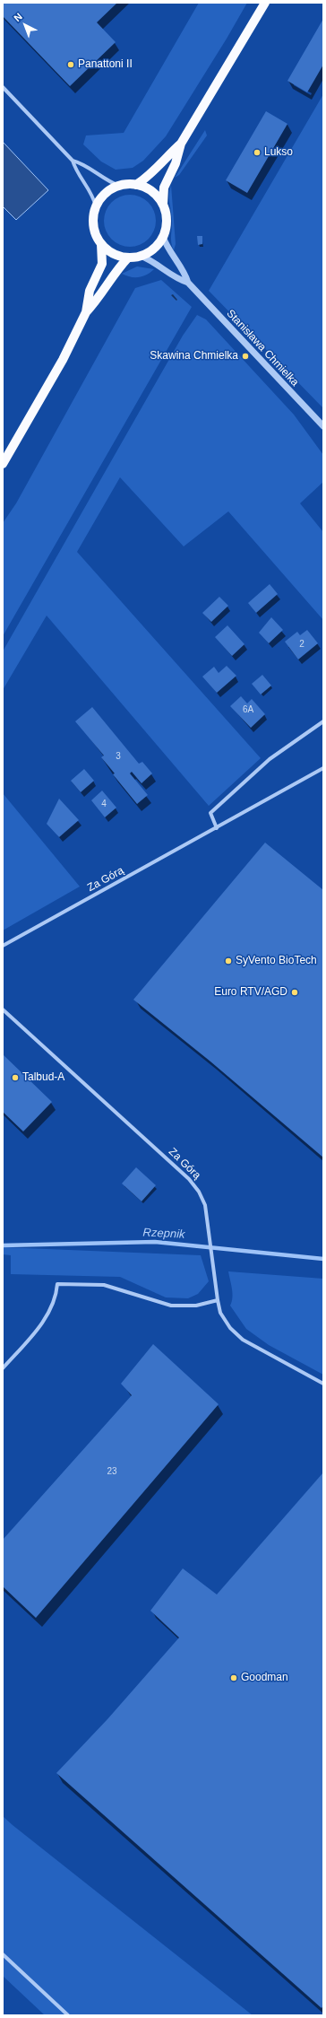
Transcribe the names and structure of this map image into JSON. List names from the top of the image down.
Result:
{
  "streets": {
    "street": ["Stanisława Chmielka", "Za Górą"]
  },
  "water": ["Rzepnik"],
  "places": [
    "Panattoni II",
    "Lukso",
    "Skawina Chmielka",
    "SyVento BioTech",
    "Euro RTV/AGD",
    "Talbud-A",
    "Goodman"
  ],
  "house_numbers": [
    "2",
    "6A",
    "3",
    "4",
    "23"
  ],
  "north": "top left"
}
